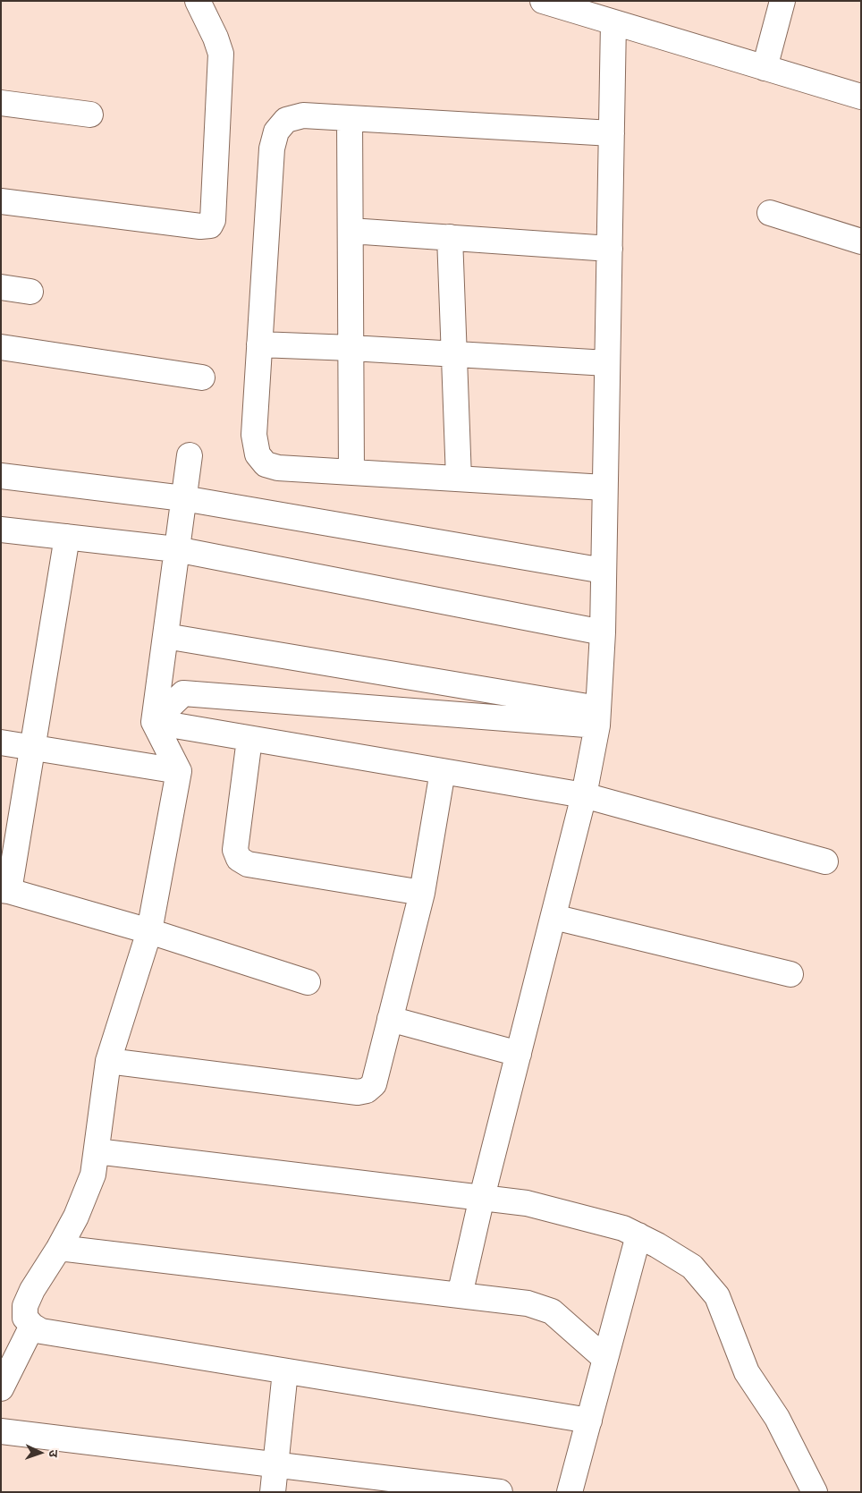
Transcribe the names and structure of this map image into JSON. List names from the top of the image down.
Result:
{
  "north": "right"
}
